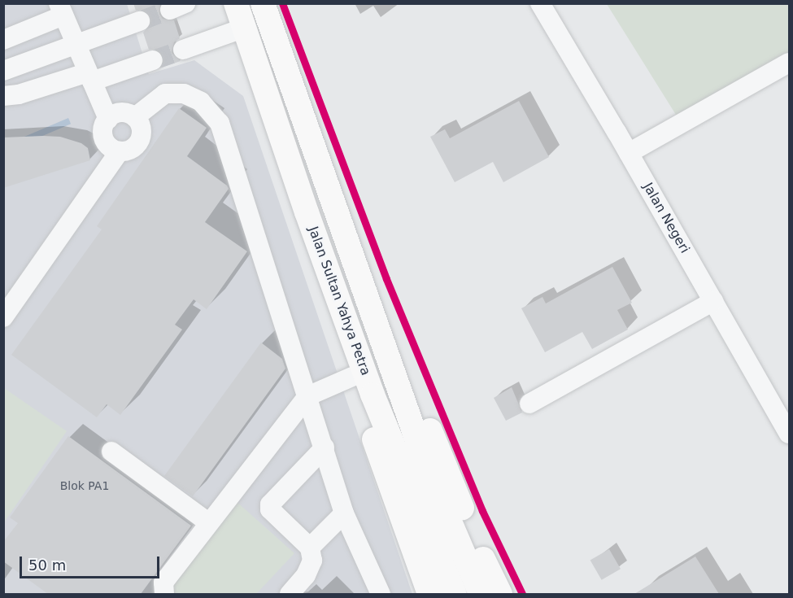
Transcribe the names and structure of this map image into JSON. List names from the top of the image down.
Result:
{
  "streets": {
    "main road": ["Jalan Sultan Yahya Petra"],
    "lane": ["Jalan Negeri"]
  },
  "house_numbers": ["Blok PA1"],
  "scale_bar": "50 m"
}
